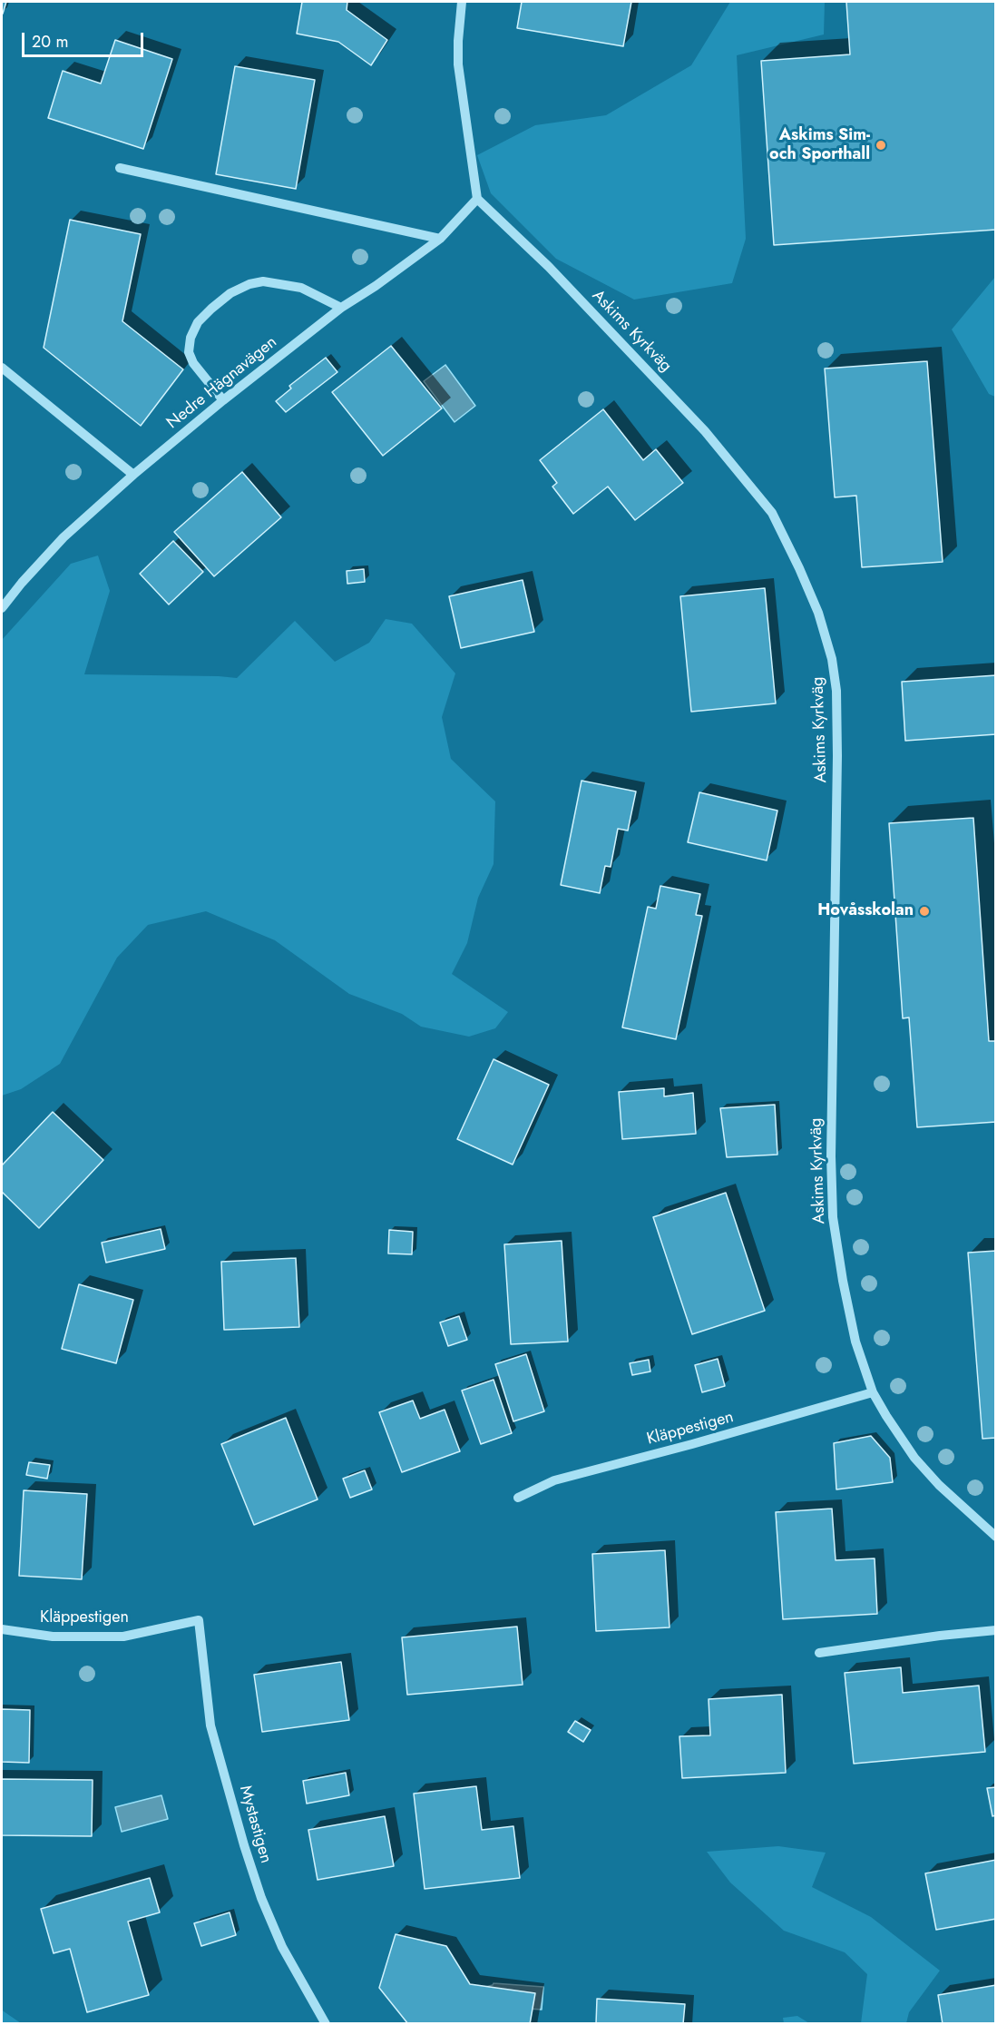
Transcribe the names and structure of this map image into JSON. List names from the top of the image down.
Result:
{
  "streets": {
    "street": [
      "Askims Kyrkväg",
      "Nedre Hägnavägen",
      "Kläppestigen",
      "Mystastigen"
    ]
  },
  "crossings": [
    ["Askims Kyrkväg", "Nedre Hägnavägen"],
    ["Askims Kyrkväg", "Kläppestigen"],
    ["Kläppestigen", "Mystastigen"]
  ],
  "places": ["Askims Sim- och Sporthall", "Hovåsskolan"],
  "scale_bar": "20 m"
}
